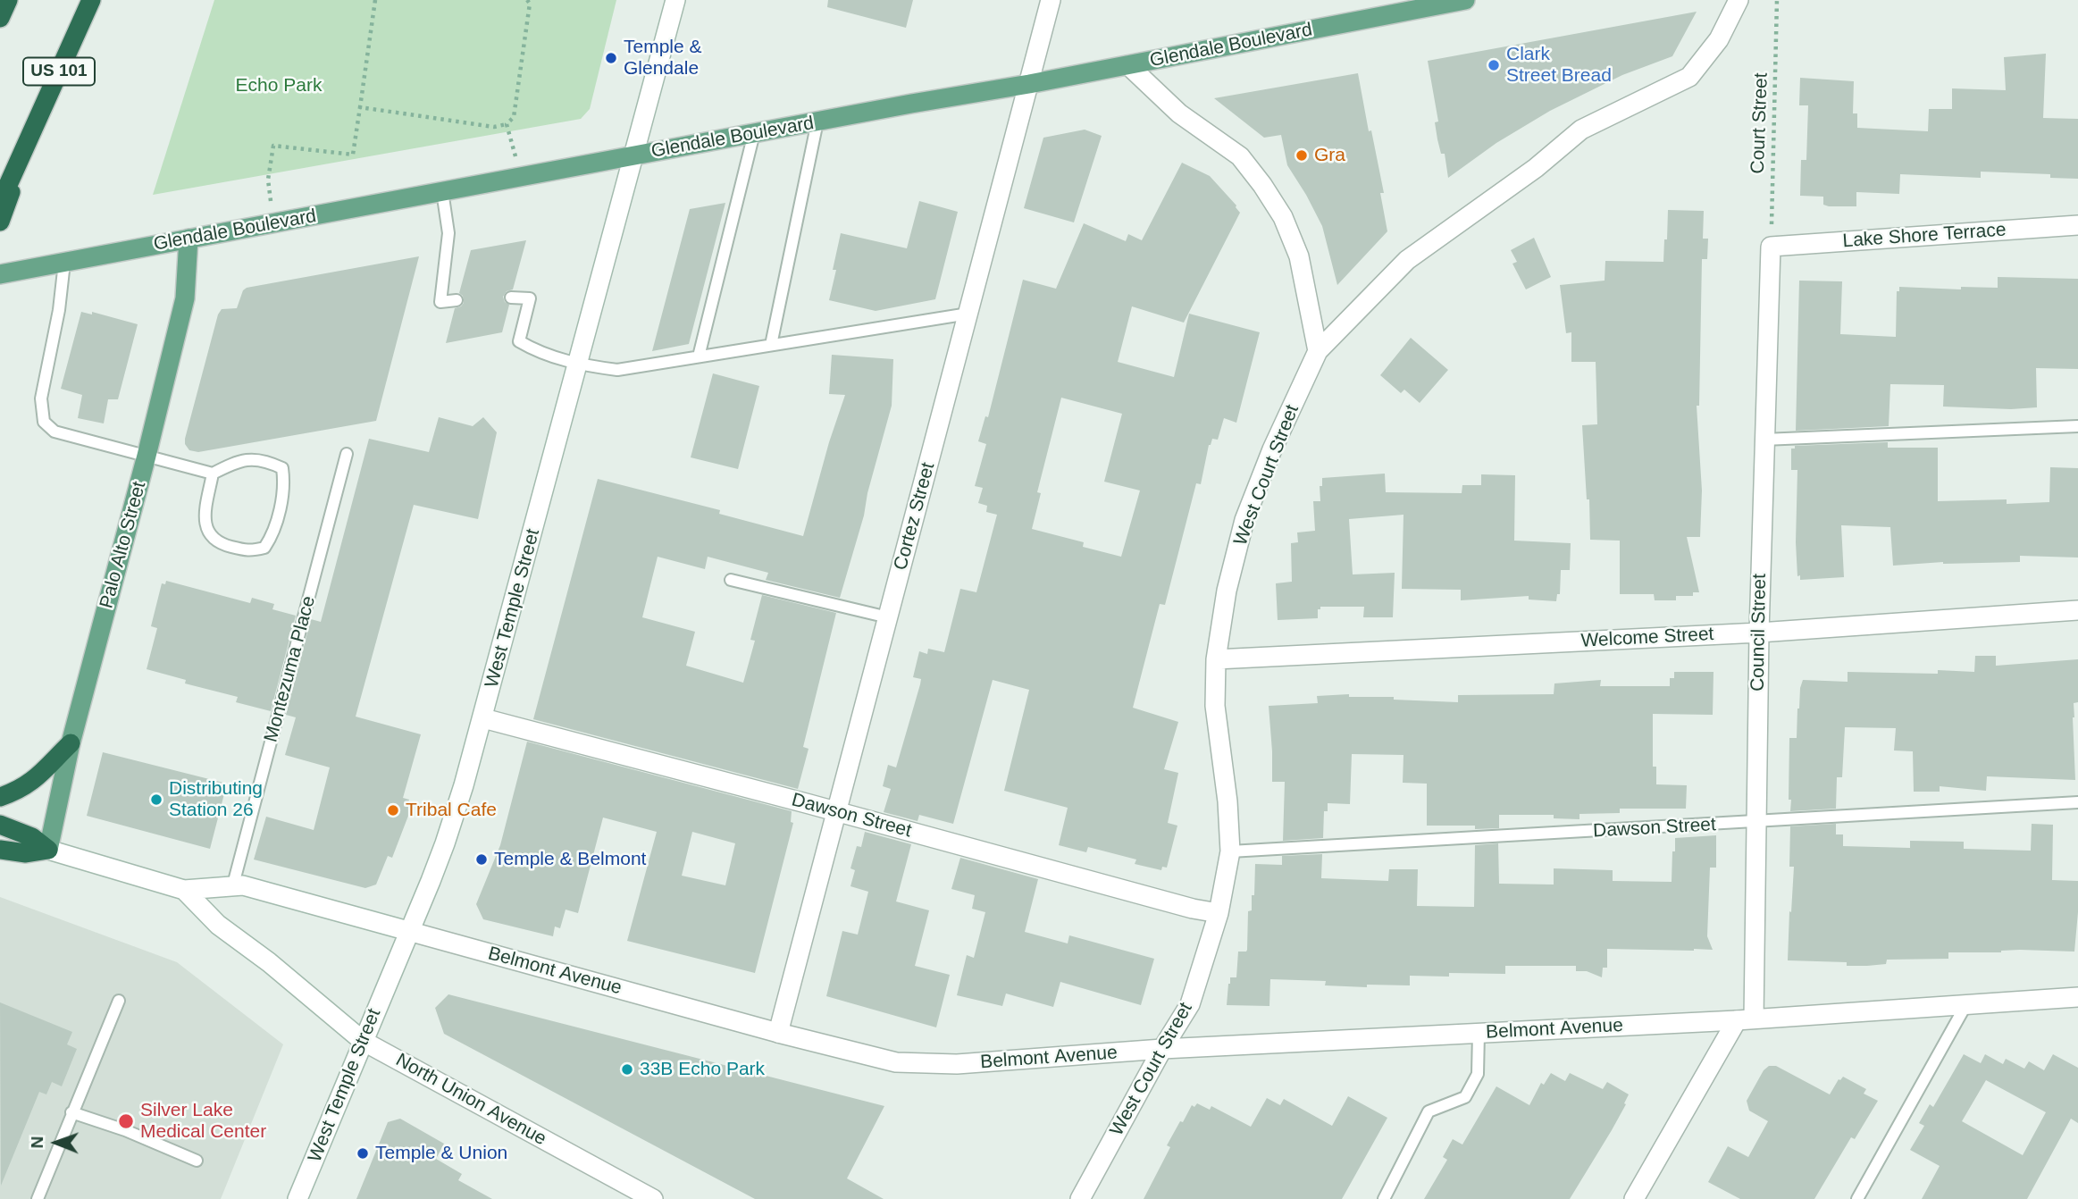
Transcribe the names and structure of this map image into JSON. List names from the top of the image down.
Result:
{
  "streets": {
    "highway": ["US 101"],
    "main road": ["Glendale Boulevard", "Palo Alto Street"],
    "street": [
      "Lake Shore Terrace",
      "West Court Street",
      "Cortez Street",
      "West Temple Street",
      "Council Street",
      "Welcome Street",
      "Dawson Street",
      "Belmont Avenue",
      "North Union Avenue"
    ],
    "lane": ["Montezuma Place"],
    "path": ["Court Street"]
  },
  "crossings": [
    ["Glendale Boulevard", "Cortez Street"],
    ["Glendale Boulevard", "Palo Alto Street"],
    ["Glendale Boulevard", "West Temple Street"],
    ["Court Street", "Lake Shore Terrace"],
    ["Court Street", "Council Street"],
    ["Lake Shore Terrace", "Council Street"],
    ["West Court Street", "Welcome Street"],
    ["West Court Street", "Dawson Street"],
    ["West Court Street", "Belmont Avenue"],
    ["Cortez Street", "Dawson Street"],
    ["Cortez Street", "Belmont Avenue"],
    ["Palo Alto Street", "Belmont Avenue"],
    ["West Temple Street", "Dawson Street"],
    ["West Temple Street", "Belmont Avenue"],
    ["West Temple Street", "North Union Avenue"],
    ["Council Street", "Welcome Street"],
    ["Council Street", "Dawson Street"],
    ["Council Street", "Belmont Avenue"],
    ["Montezuma Place", "Belmont Avenue"],
    ["Belmont Avenue", "North Union Avenue"]
  ],
  "parks": ["Echo Park"],
  "places": [
    "Temple & Glendale",
    "Clark Street Bread",
    "Gra",
    "Distributing Station 26",
    "Tribal Cafe",
    "Temple & Belmont",
    "33B Echo Park",
    "Silver Lake Medical Center",
    "Temple & Union"
  ],
  "north": "left"
}
